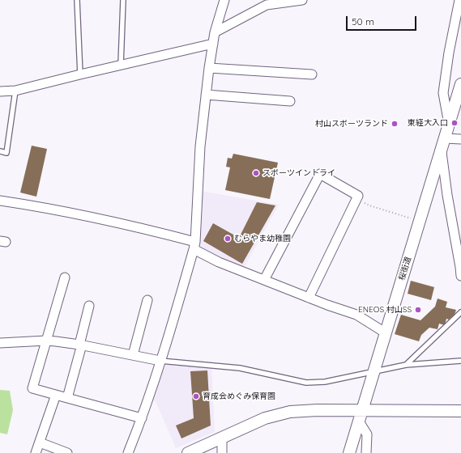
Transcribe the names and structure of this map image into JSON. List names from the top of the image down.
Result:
{
  "streets": {
    "street": ["桜街道"]
  },
  "places": [
    "東経大入口",
    "村山スポーツランド",
    "スポーツイントライ",
    "むらやま幼稚園",
    "ENEOS 村山SS",
    "育成会めぐみ保育園"
  ],
  "scale_bar": "50 m"
}
